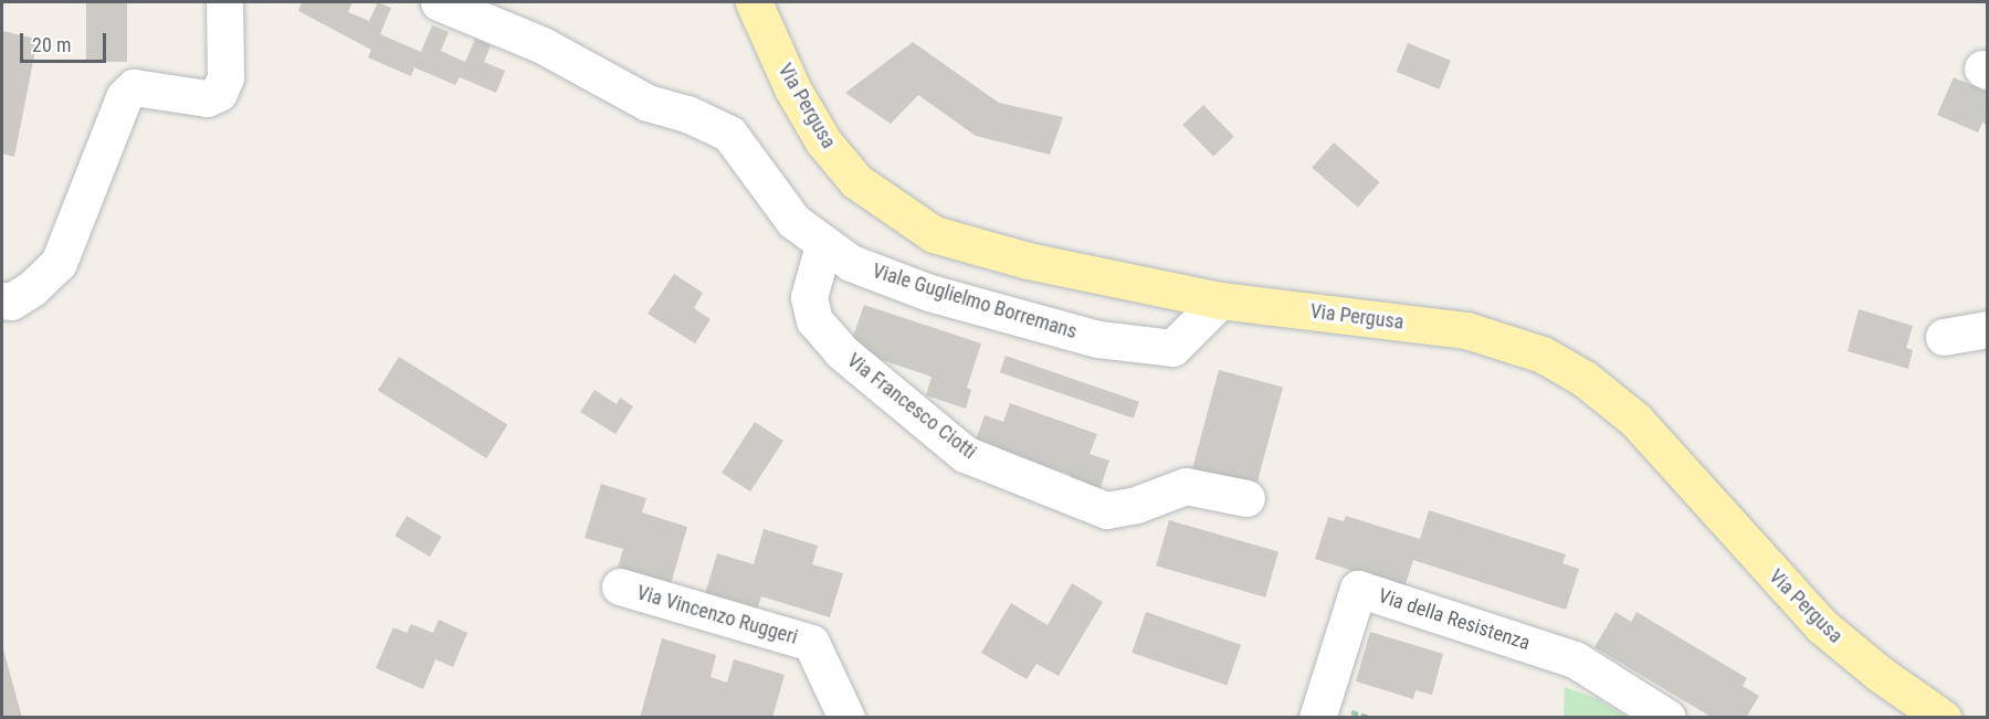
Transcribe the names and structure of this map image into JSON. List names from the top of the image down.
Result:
{
  "streets": {
    "main road": ["Via Pergusa"],
    "street": [
      "Viale Guglielmo Borremans",
      "Via Francesco Ciotti",
      "Via Vincenzo Ruggeri",
      "Via della Resistenza"
    ]
  },
  "crossings": [
    ["Via Pergusa", "Viale Guglielmo Borremans"],
    ["Viale Guglielmo Borremans", "Via Francesco Ciotti"]
  ],
  "scale_bar": "20 m"
}
